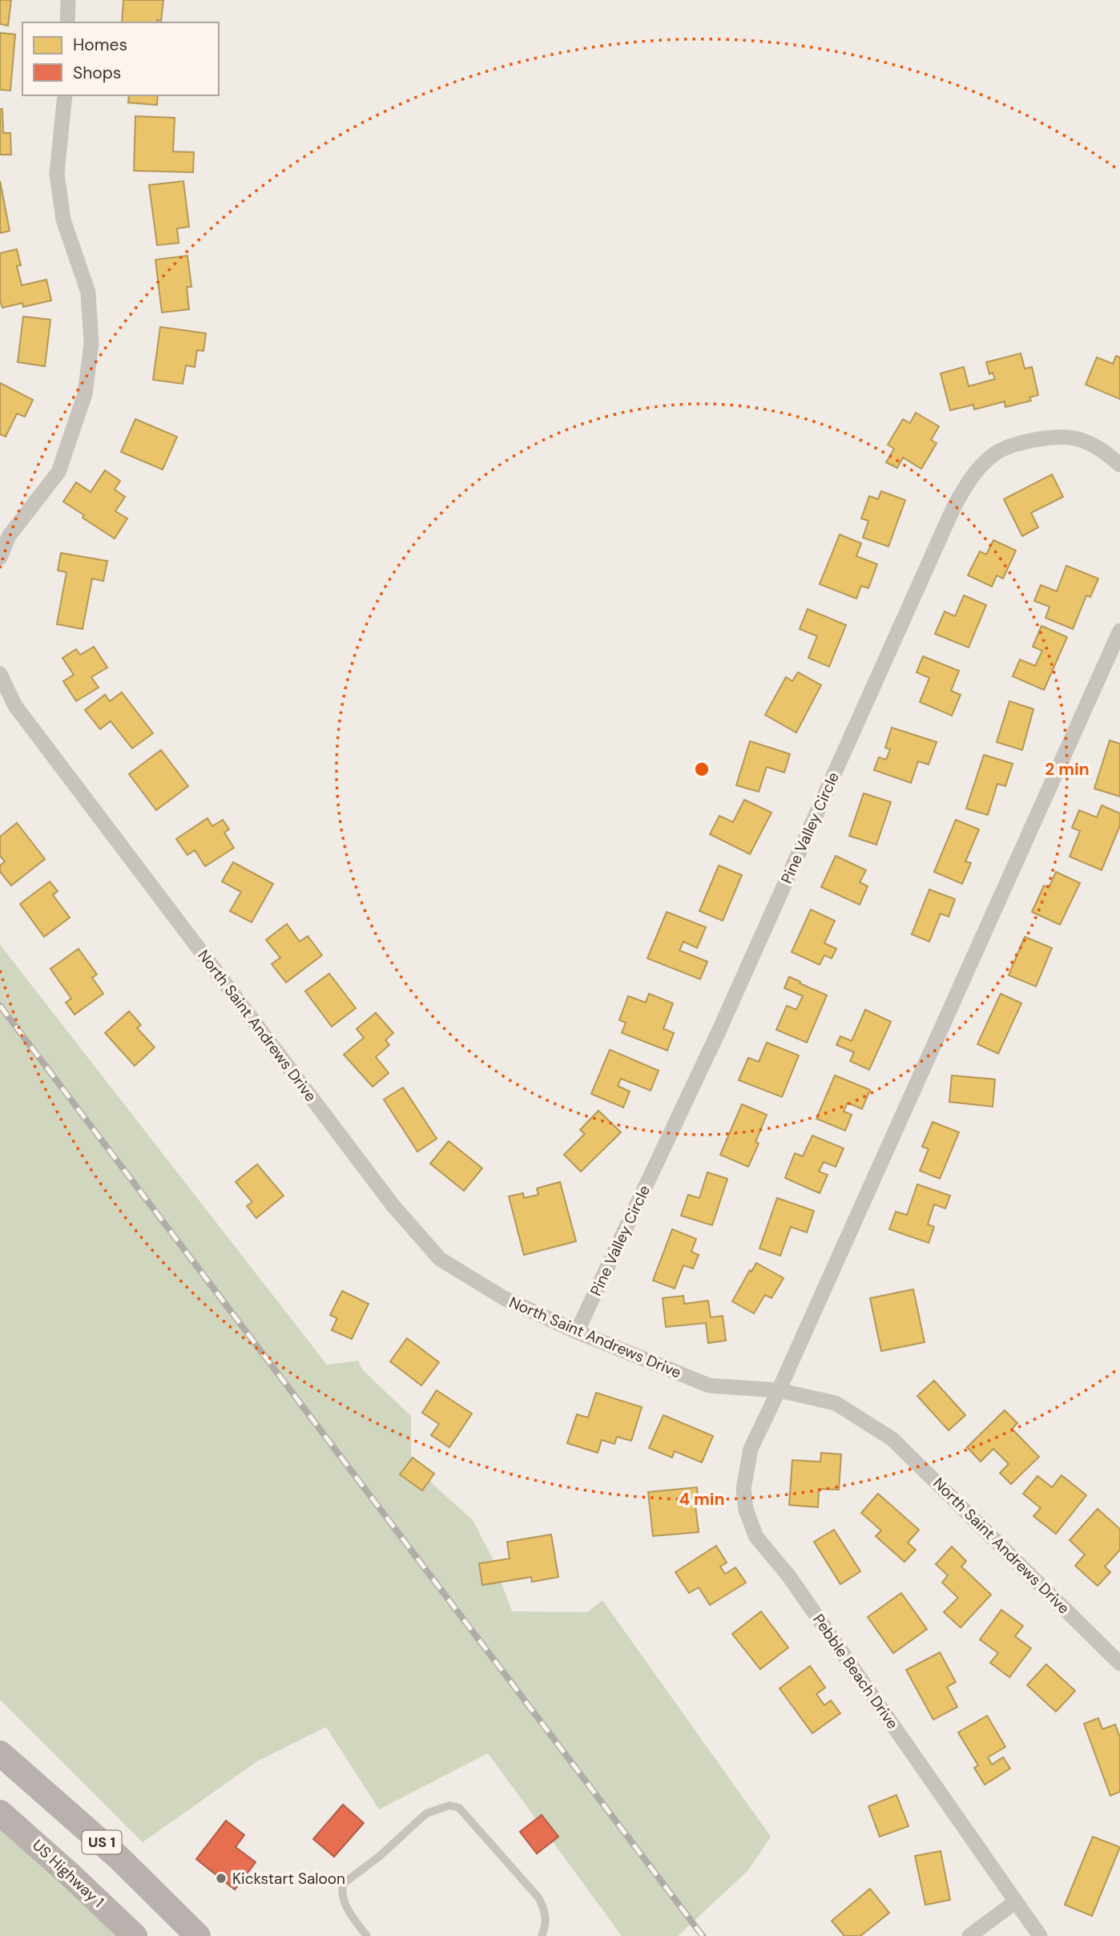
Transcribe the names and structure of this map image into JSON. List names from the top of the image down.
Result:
{
  "streets": {
    "main road": ["US 1", "US Highway 1"],
    "street": ["Pine Valley Circle", "North Saint Andrews Drive", "Pebble Beach Drive"]
  },
  "crossings": [
    ["Pine Valley Circle", "North Saint Andrews Drive"],
    ["North Saint Andrews Drive", "Pebble Beach Drive"]
  ],
  "places": ["Kickstart Saloon"],
  "legend": ["Homes", "Shops"],
  "rings": ["2 min", "4 min"]
}
